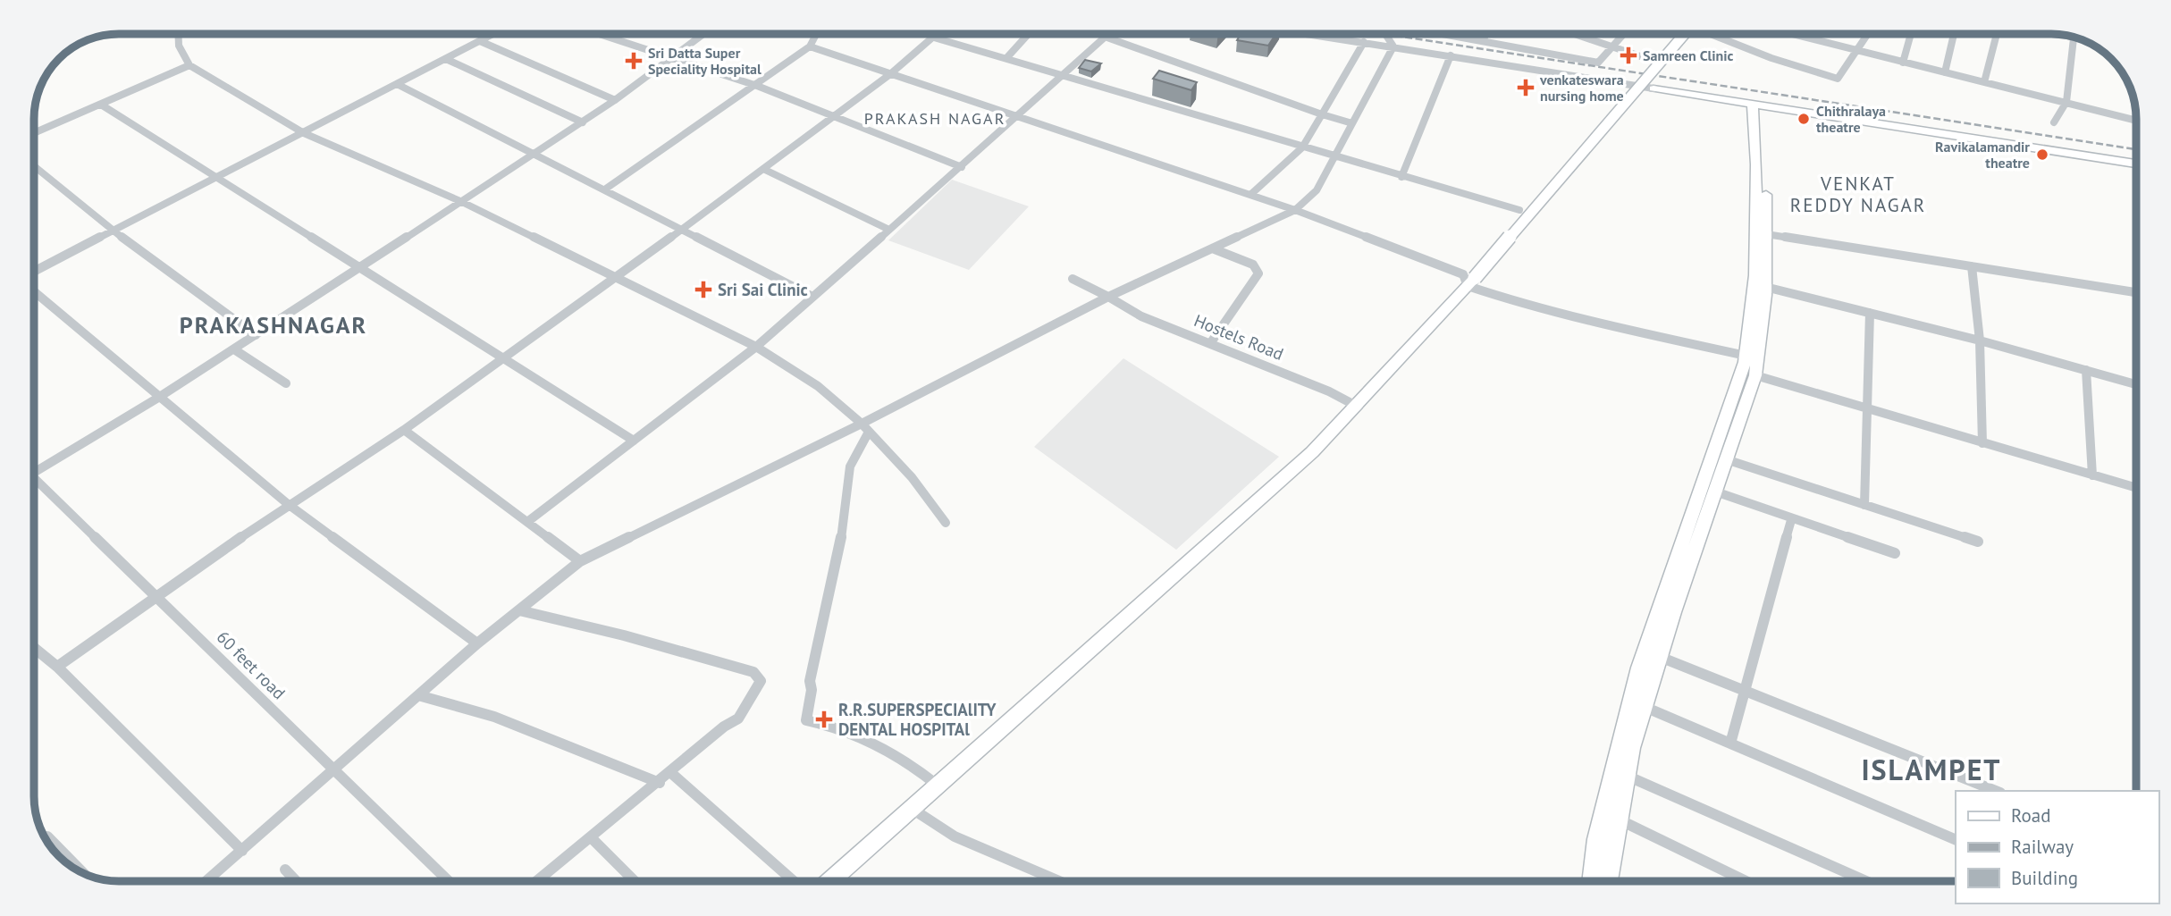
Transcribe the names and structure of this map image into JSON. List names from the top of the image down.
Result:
{
  "streets": {
    "street": ["Hostels Road", "60 feet road"]
  },
  "districts": [
    "PRAKASH NAGAR",
    "VENKAT REDDY NAGAR",
    "PRAKASHNAGAR",
    "ISLAMPET"
  ],
  "places": {
    "health": [
      "Samreen Clinic",
      "Sri Datta Super Speciality Hospital",
      "venkateswara nursing home",
      "Sri Sai Clinic",
      "R.R.SUPERSPECIAlITY DENTAL HOSPITAl"
    ],
    "other": ["Chithralaya theatre", "Ravikalamandir theatre"]
  },
  "legend": ["Road", "Railway", "Building"]
}
